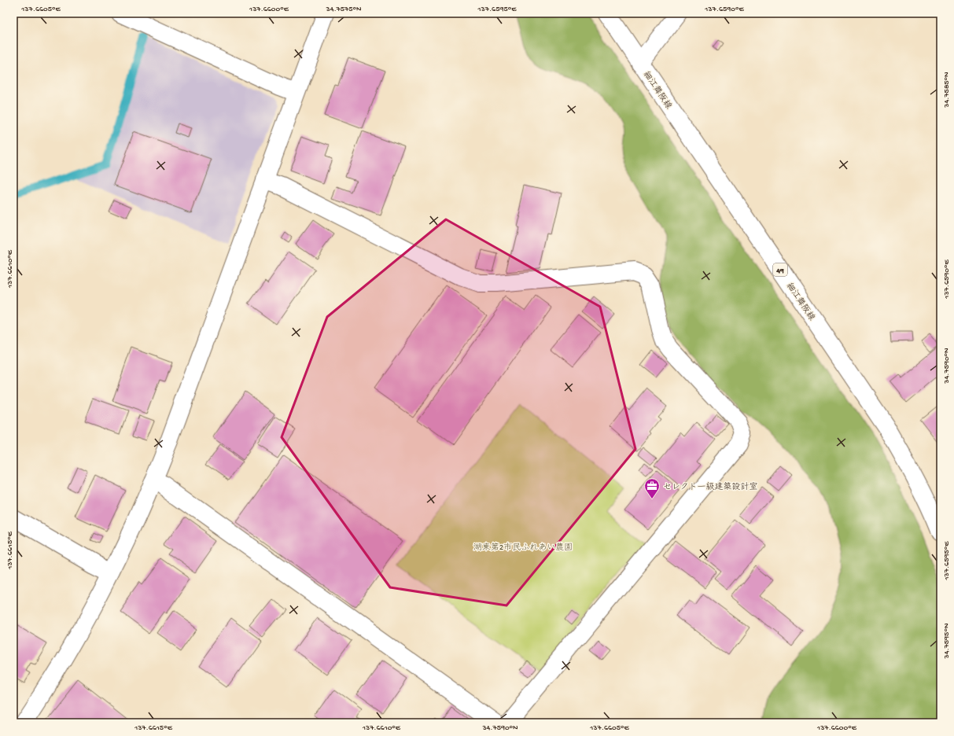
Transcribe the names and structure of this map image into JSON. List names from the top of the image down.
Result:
{
  "streets": {
    "street": ["細江舞阪線", "49"]
  },
  "parks": ["湖東第2市民ふれあい農園"],
  "places": {
    "office": ["セレクト一級建築設計室"]
  },
  "coordinates": [
    "137.6605°E",
    "137.6600°E",
    "34.7575°N",
    "137.6595°E",
    "137.6590°E",
    "34.7585°N",
    "137.6610°E",
    "34.7590°N",
    "137.6615°E",
    "34.7595°N"
  ]
}
